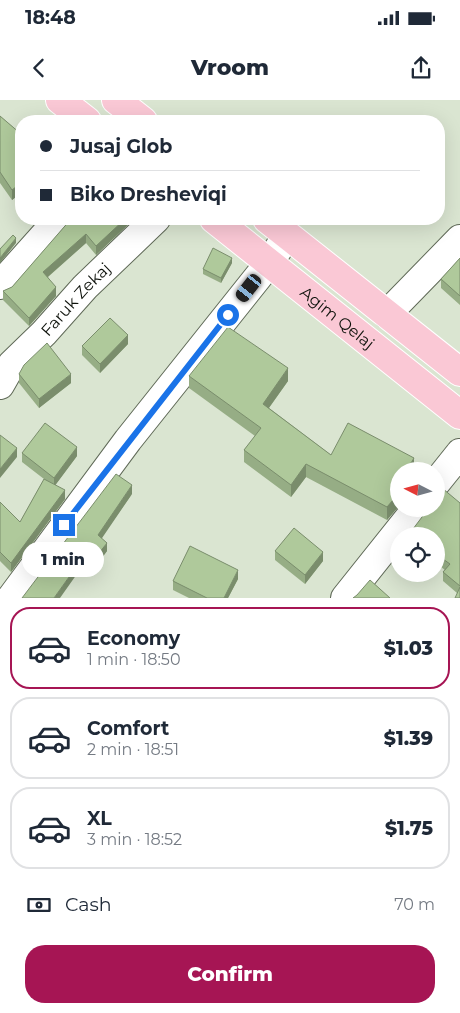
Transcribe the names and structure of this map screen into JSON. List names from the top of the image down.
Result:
{
  "streets": {
    "main road": ["Agim Qelaj"],
    "street": ["Faruk Zekaj"]
  },
  "north": "left",
  "page": {
    "status": "18:48",
    "header": "Vroom",
    "banner": ["Jusaj Glob", "Biko Dresheviqi"],
    "bubble": "1 min",
    "list": [
      {
        "name": "Economy",
        "note": "1 min · 18:50",
        "value": "$1.03"
      },
      {
        "name": "Comfort",
        "note": "2 min · 18:51",
        "value": "$1.39"
      },
      {
        "name": "XL",
        "note": "3 min · 18:52",
        "value": "$1.75"
      }
    ],
    "pay": ["Cash", "70 m"],
    "buttons": "Confirm"
  }
}
